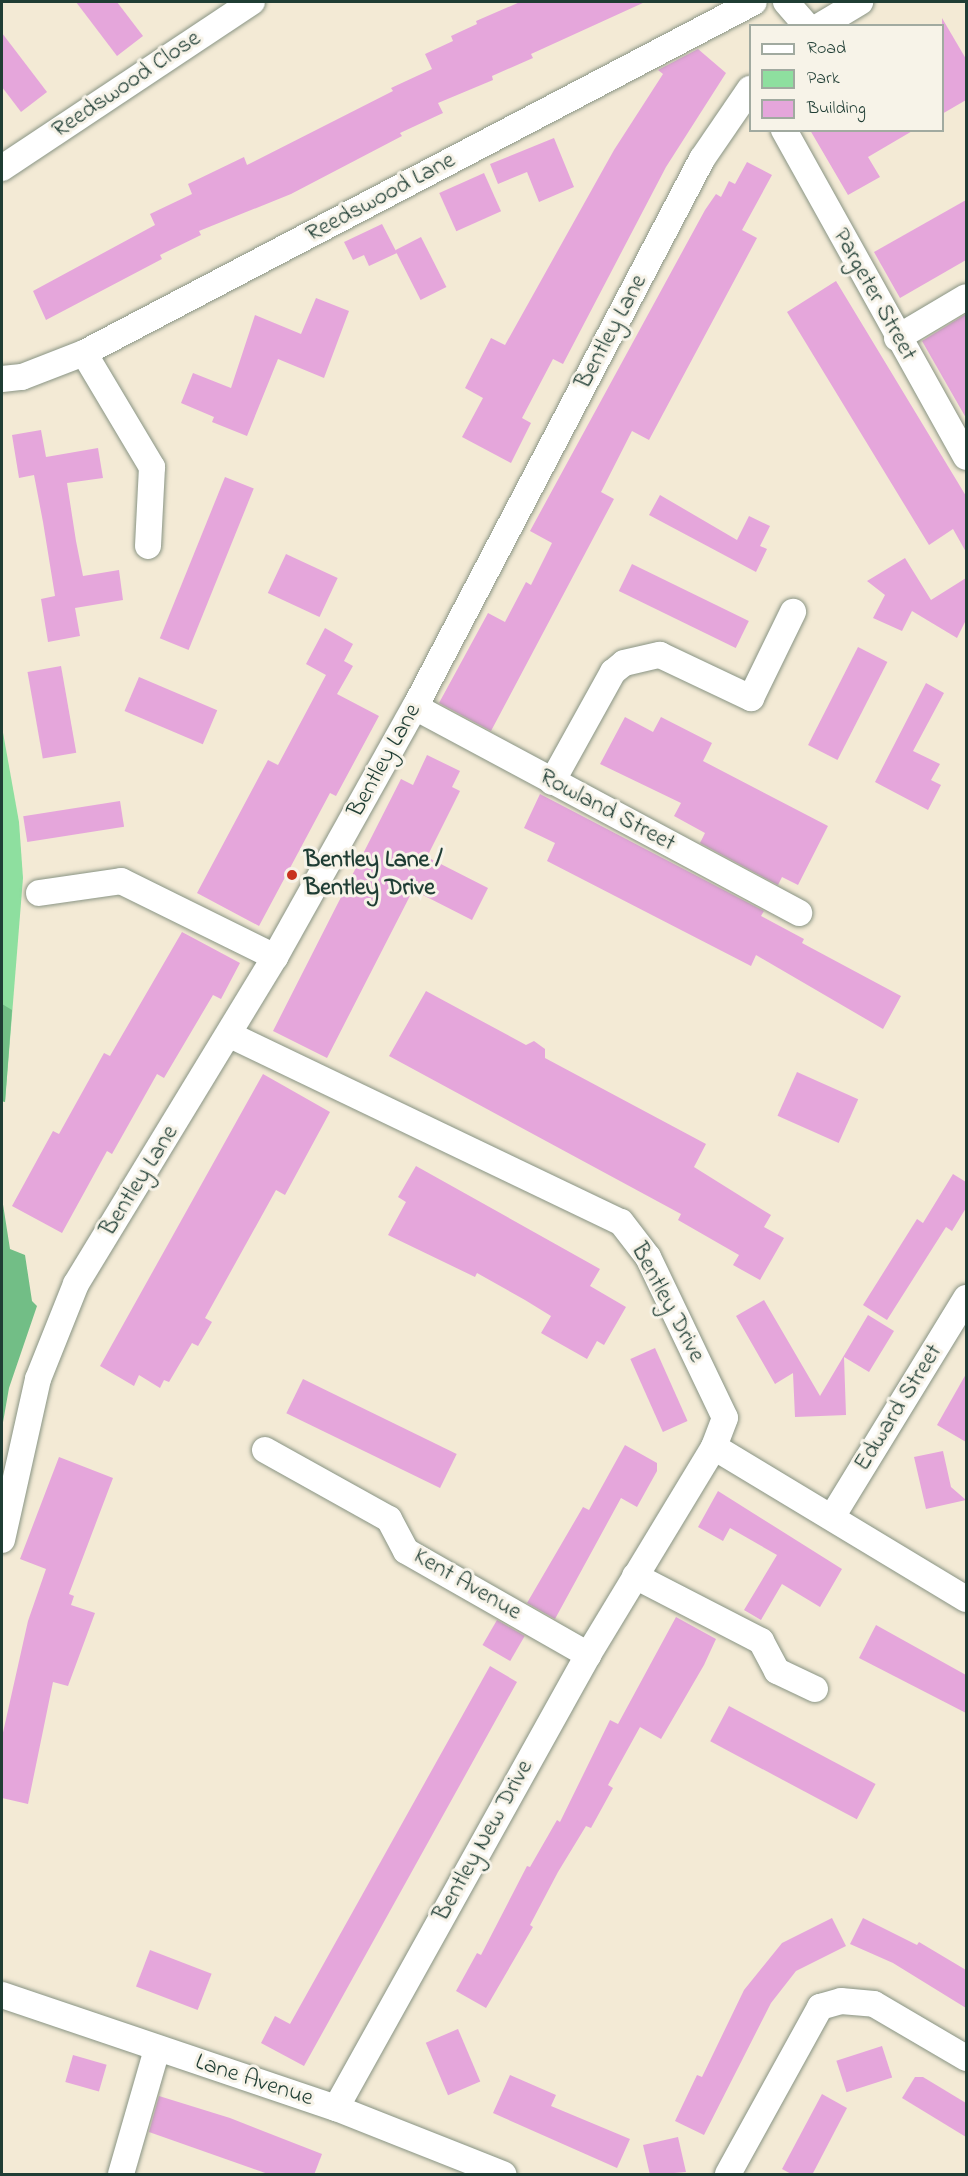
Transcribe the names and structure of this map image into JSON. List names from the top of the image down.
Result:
{
  "streets": {
    "street": [
      "Reedswood Close",
      "Reedswood Lane",
      "Pargeter Street",
      "Bentley Lane",
      "Rowland Street",
      "Bentley Drive",
      "Edward Street",
      "Kent Avenue",
      "Bentley New Drive",
      "Lane Avenue"
    ]
  },
  "crossings": [
    ["Bentley Lane", "Rowland Street"],
    ["Bentley Lane", "Bentley Drive"],
    ["Bentley Drive", "Bentley New Drive"],
    ["Kent Avenue", "Bentley New Drive"],
    ["Bentley New Drive", "Lane Avenue"]
  ],
  "places": ["Bentley Lane / Bentley Drive"],
  "legend": ["Road", "Park", "Building"]
}
